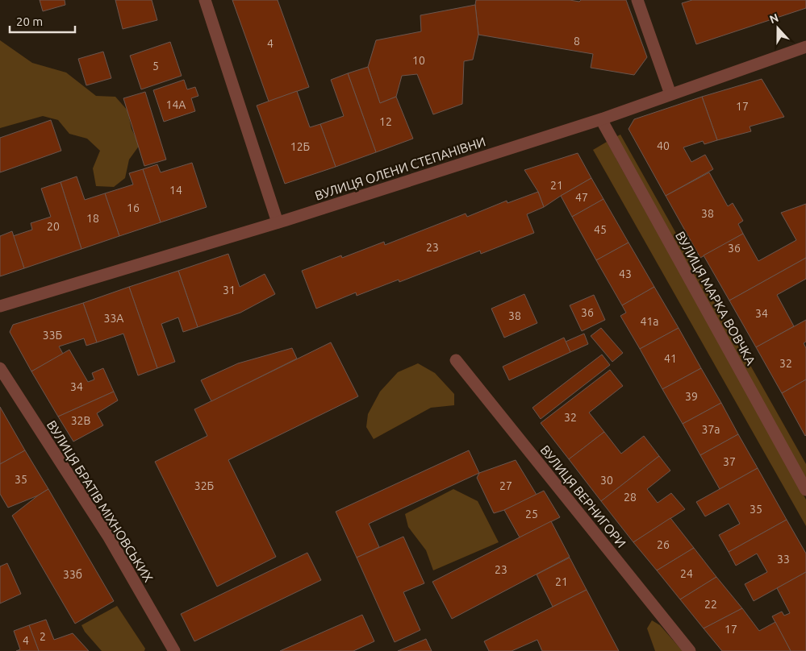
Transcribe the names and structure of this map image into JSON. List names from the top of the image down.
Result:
{
  "streets": {
    "street": [
      "ВУЛИЦЯ ОЛЕНИ СТЕПАНІВНИ",
      "ВУЛИЦЯ МАРКА ВОВЧКА",
      "ВУЛИЦЯ ВЕРНИГОРИ",
      "ВУЛИЦЯ БРАТІВ МІХНОВСЬКИХ"
    ]
  },
  "crossings": [
    ["ВУЛИЦЯ ОЛЕНИ СТЕПАНІВНИ", "ВУЛИЦЯ МАРКА ВОВЧКА"]
  ],
  "house_numbers": [
    "8",
    "4",
    "10",
    "5",
    "14А",
    "17",
    "12",
    "40",
    "12Б",
    "21",
    "14",
    "47",
    "16",
    "38",
    "18",
    "20",
    "45",
    "23",
    "36",
    "43",
    "31",
    "36",
    "34",
    "38",
    "33А",
    "41а",
    "33Б",
    "41",
    "32",
    "34",
    "39",
    "32",
    "32В",
    "37а",
    "37",
    "35",
    "30",
    "32Б",
    "27",
    "28",
    "35",
    "25",
    "26",
    "33",
    "23",
    "24",
    "33б",
    "21",
    "22",
    "17",
    "2",
    "4"
  ],
  "scale_bar": "20 m",
  "north": "top"
}
